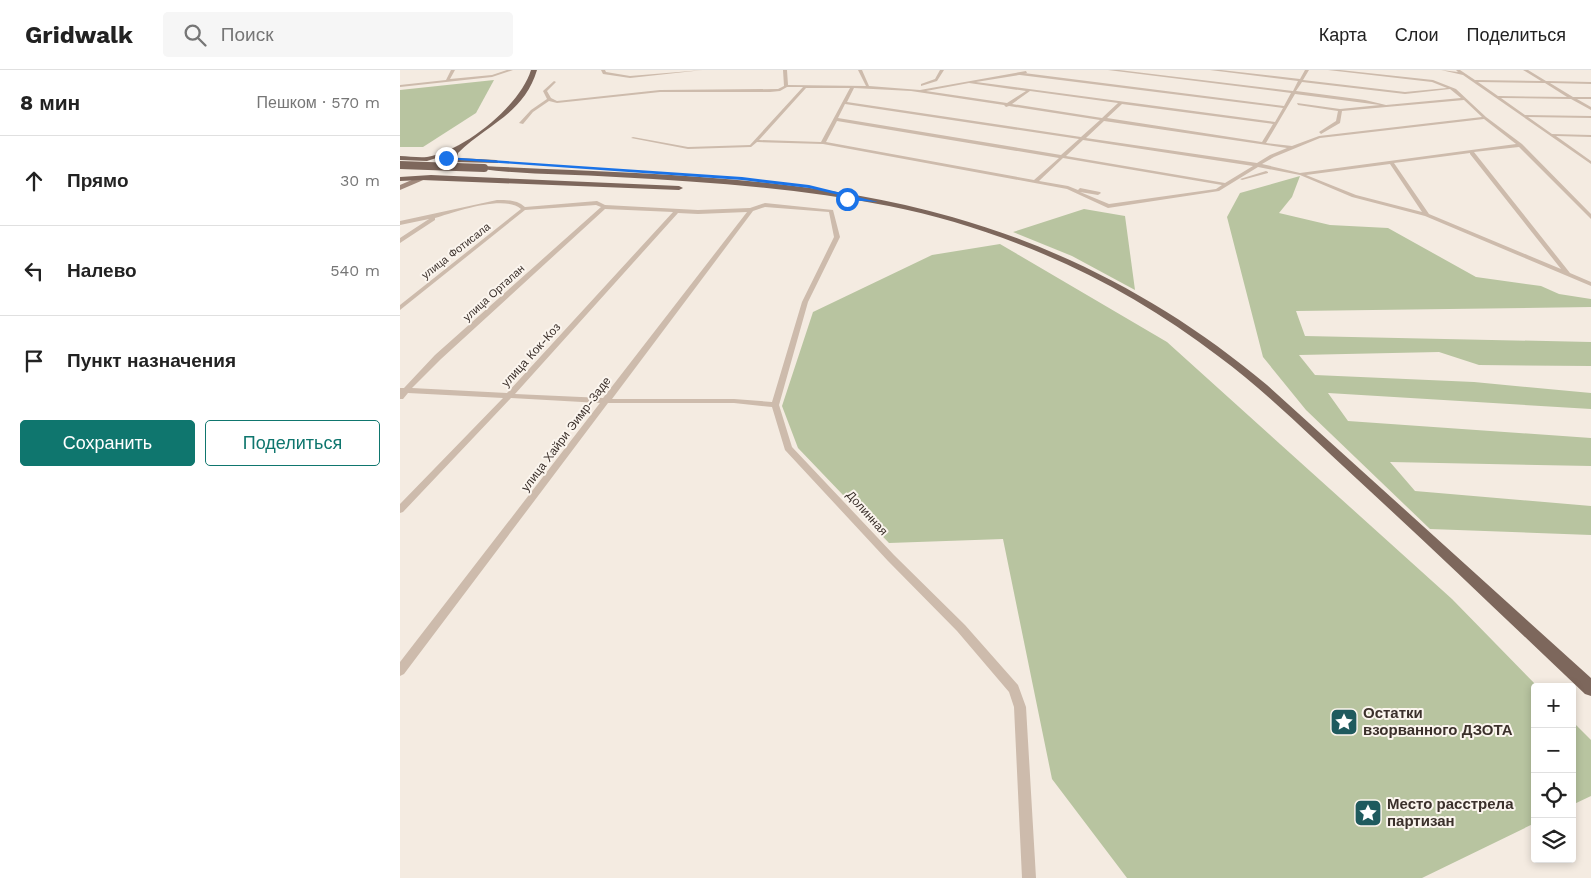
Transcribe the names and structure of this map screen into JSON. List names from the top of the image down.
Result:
{
  "streets": {
    "street": [
      "улица Фотисала",
      "улица Орталан",
      "улица Кок-Коз",
      "улица Хайри Эимр-Заде",
      "Долинная"
    ]
  },
  "places": {
    "place": ["Остатки взорванного ДЗОТА", "Место расстрела партизан"]
  },
  "page": {
    "header": "Gridwalk",
    "search": "Поиск",
    "nav": ["Карта", "Слои", "Поделиться"],
    "heading": ["8 мин", "Пешком · 570 m"],
    "list": [
      ["Прямо", "30 m"],
      ["Налево", "540 m"],
      "Пункт назначения"
    ],
    "buttons": ["Сохранить", "Поделиться"],
    "map_buttons": ["+", "−"]
  }
}
